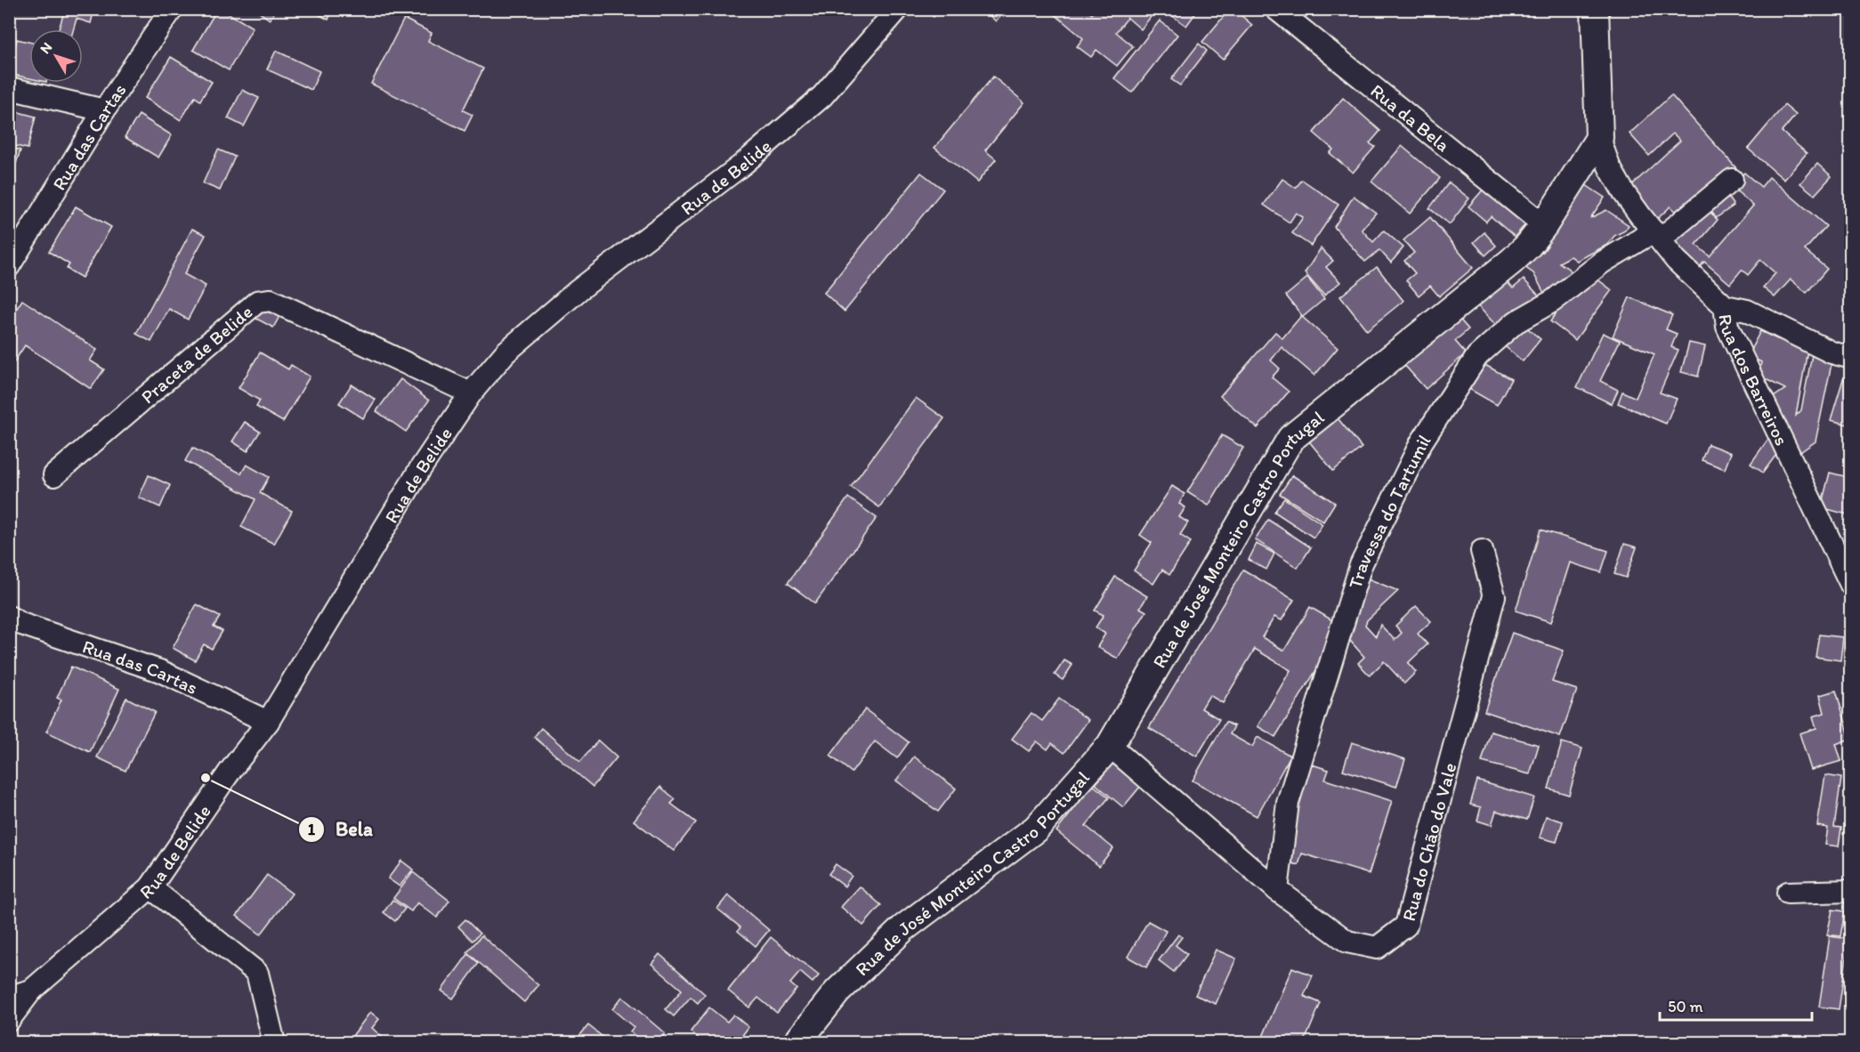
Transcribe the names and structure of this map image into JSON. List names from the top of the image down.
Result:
{
  "streets": {
    "main road": ["Rua de José Monteiro Castro Portugal"],
    "street": [
      "Rua da Bela",
      "Rua das Cartas",
      "Rua de Belide",
      "Praceta de Belide",
      "Rua dos Barreiros",
      "Travessa do Tartumil",
      "Rua do Chão do Vale"
    ]
  },
  "crossings": [
    ["Rua da Bela", "Rua de José Monteiro Castro Portugal"],
    ["Rua das Cartas", "Rua de Belide"],
    ["Rua de Belide", "Praceta de Belide"],
    ["Rua dos Barreiros", "Travessa do Tartumil"],
    ["Rua dos Barreiros", "Rua de José Monteiro Castro Portugal"],
    ["Travessa do Tartumil", "Rua do Chão do Vale"],
    ["Rua de José Monteiro Castro Portugal", "Rua do Chão do Vale"]
  ],
  "places": ["Bela"],
  "scale_bar": "50 m",
  "north": "top left"
}
